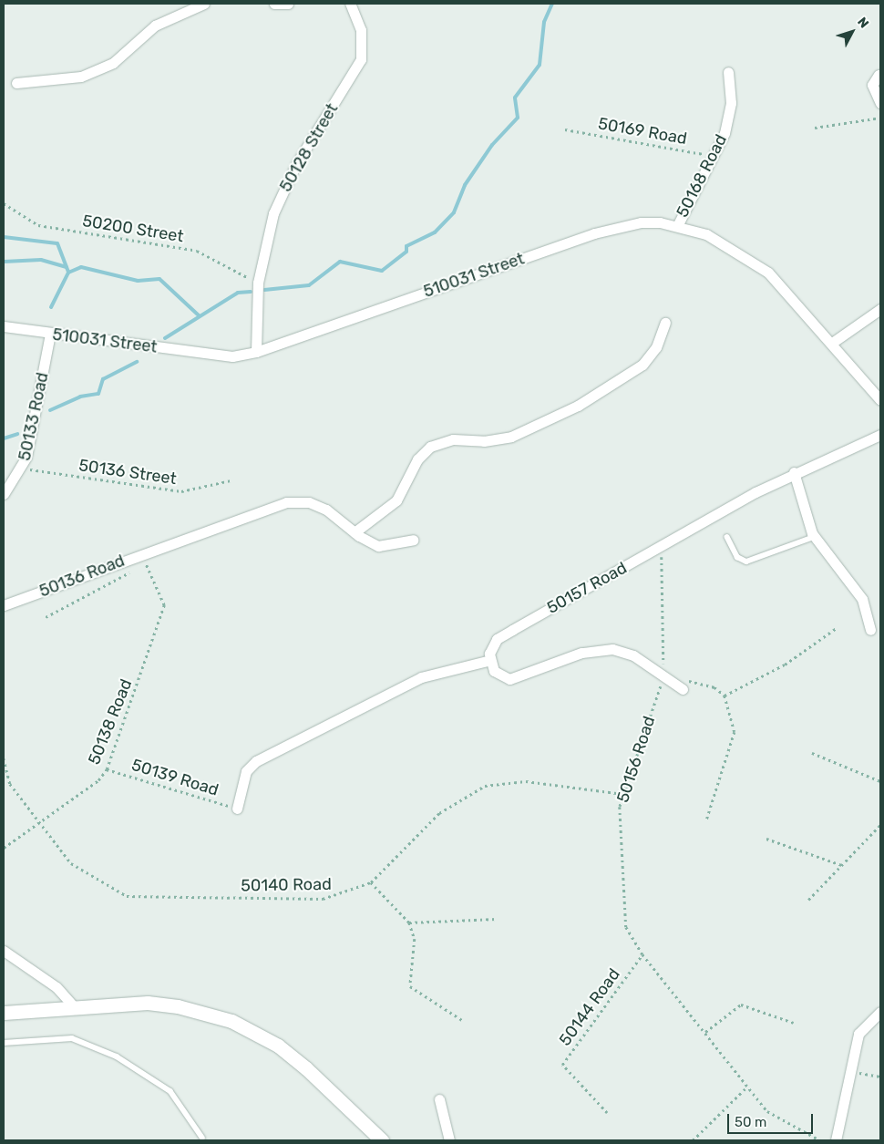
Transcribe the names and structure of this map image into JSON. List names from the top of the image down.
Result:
{
  "streets": {
    "street": [
      "50128 Street",
      "50168 Road",
      "510031 Street",
      "50133 Road",
      "50136 Road",
      "50157 Road"
    ],
    "path": [
      "50169 Road",
      "50200 Street",
      "50136 Street",
      "50138 Road",
      "50156 Road",
      "50139 Road",
      "50140 Road",
      "50144 Road"
    ]
  },
  "crossings": [
    ["50169 Road", "50168 Road"],
    ["50128 Street", "50200 Street"],
    ["50128 Street", "510031 Street"],
    ["50168 Road", "510031 Street"],
    ["510031 Street", "50133 Road"],
    ["50133 Road", "50136 Street"],
    ["50157 Road", "50156 Road"],
    ["50138 Road", "50139 Road"],
    ["50138 Road", "50140 Road"],
    ["50156 Road", "50140 Road"],
    ["50156 Road", "50144 Road"]
  ],
  "scale_bar": "50 m",
  "north": "top right"
}
